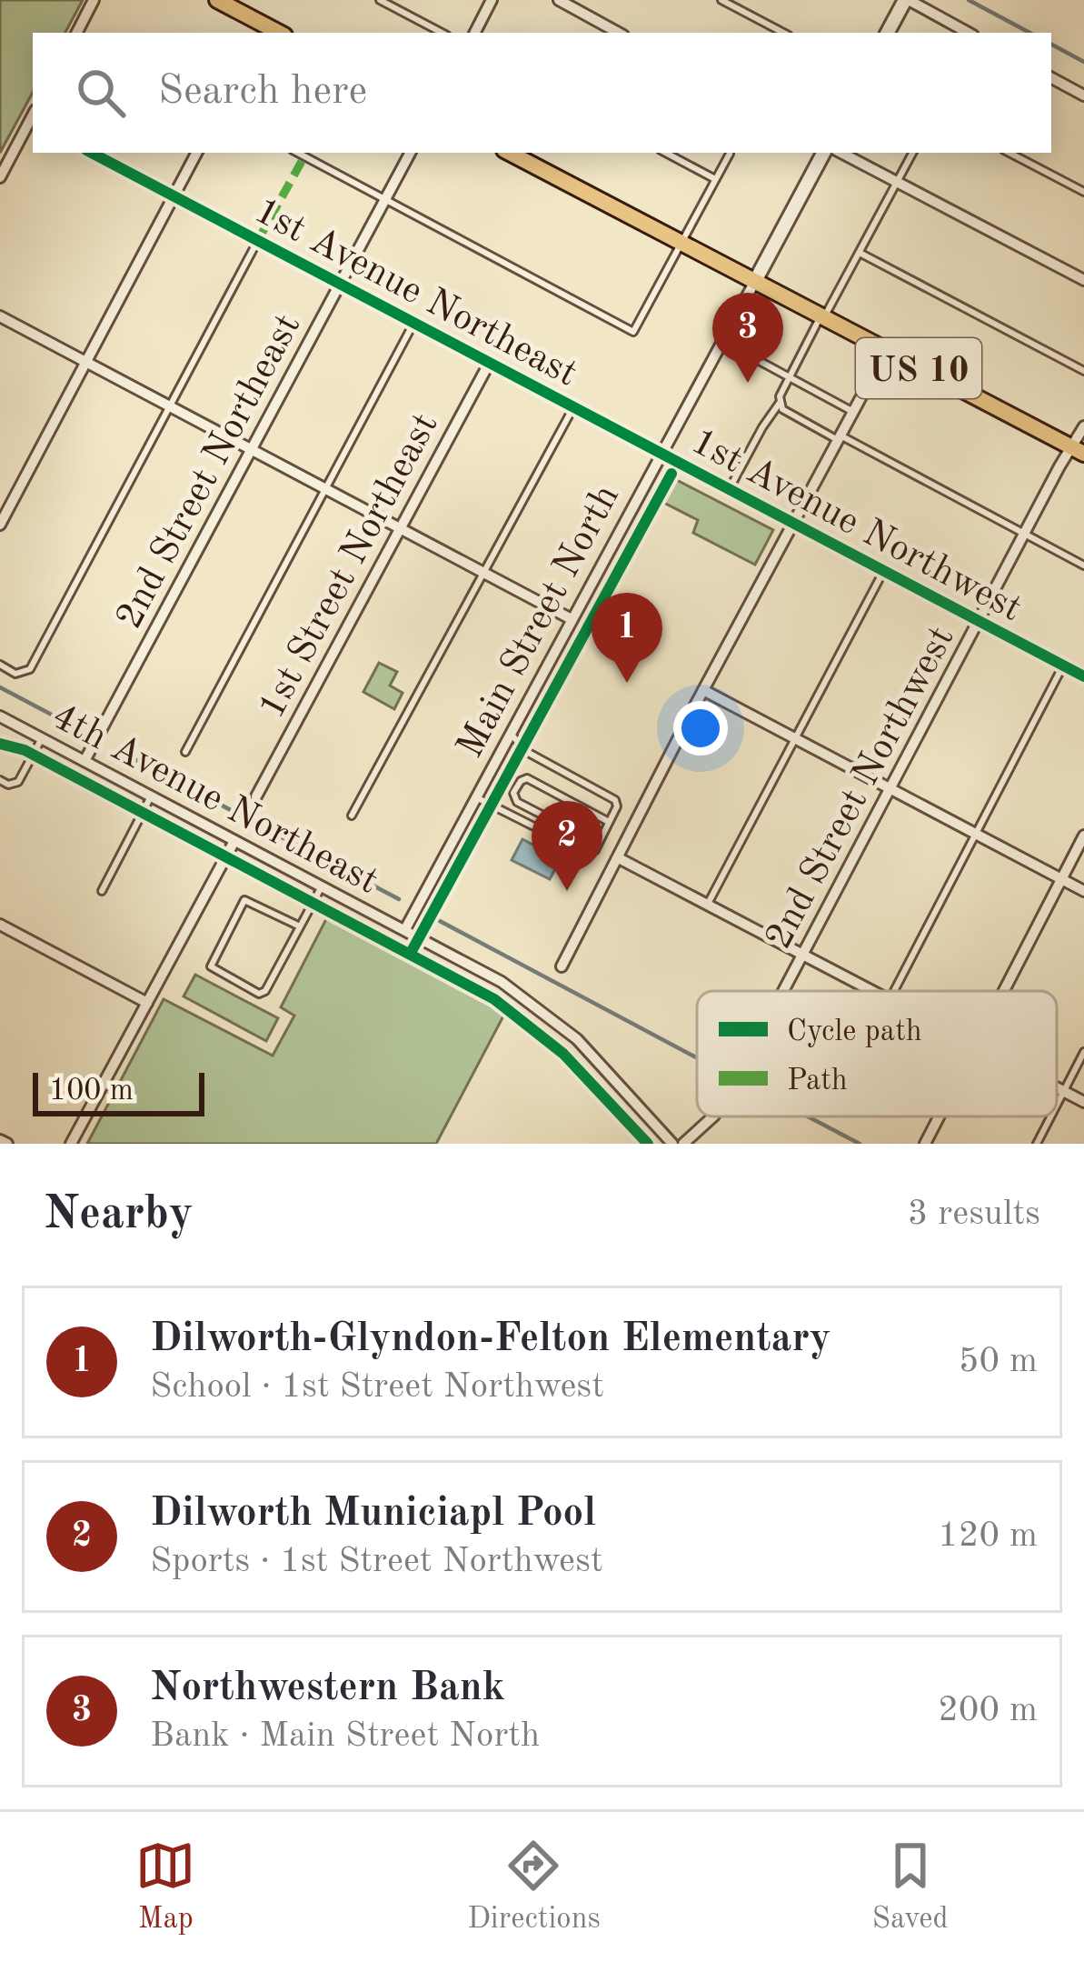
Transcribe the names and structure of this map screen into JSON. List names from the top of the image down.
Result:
{
  "streets": {
    "main road": ["US 10"],
    "street": [
      "1st Avenue Northeast",
      "2nd Street Northeast",
      "1st Avenue Northwest",
      "1st Street Northeast",
      "Main Street North",
      "2nd Street Northwest",
      "4th Avenue Northeast"
    ]
  },
  "crossings": [
    ["1st Avenue Northeast", "2nd Street Northeast"],
    ["1st Avenue Northeast", "1st Avenue Northwest"],
    ["1st Avenue Northeast", "1st Street Northeast"],
    ["1st Avenue Northeast", "Main Street North"],
    ["US 10", "Main Street North"],
    ["US 10", "2nd Street Northwest"],
    ["2nd Street Northeast", "4th Avenue Northeast"],
    ["1st Avenue Northwest", "Main Street North"],
    ["1st Avenue Northwest", "2nd Street Northwest"],
    ["Main Street North", "4th Avenue Northeast"]
  ],
  "legend": ["Cycle path", "Path"],
  "scale_bar": "100 m",
  "page": {
    "search": "Search here",
    "pins": ["3", "1", "2"],
    "scale": "100 m",
    "heading": ["Nearby", "3 results"],
    "list": [
      {
        "mark": "1",
        "name": "Dilworth-Glyndon-Felton Elementary",
        "note": "School · 1st Street Northwest",
        "value": "50 m"
      },
      {
        "mark": "2",
        "name": "Dilworth Municiapl Pool",
        "note": "Sports · 1st Street Northwest",
        "value": "120 m"
      },
      {
        "mark": "3",
        "name": "Northwestern Bank",
        "note": "Bank · Main Street North",
        "value": "200 m"
      }
    ],
    "nav": ["Map", "Directions", "Saved"]
  }
}
